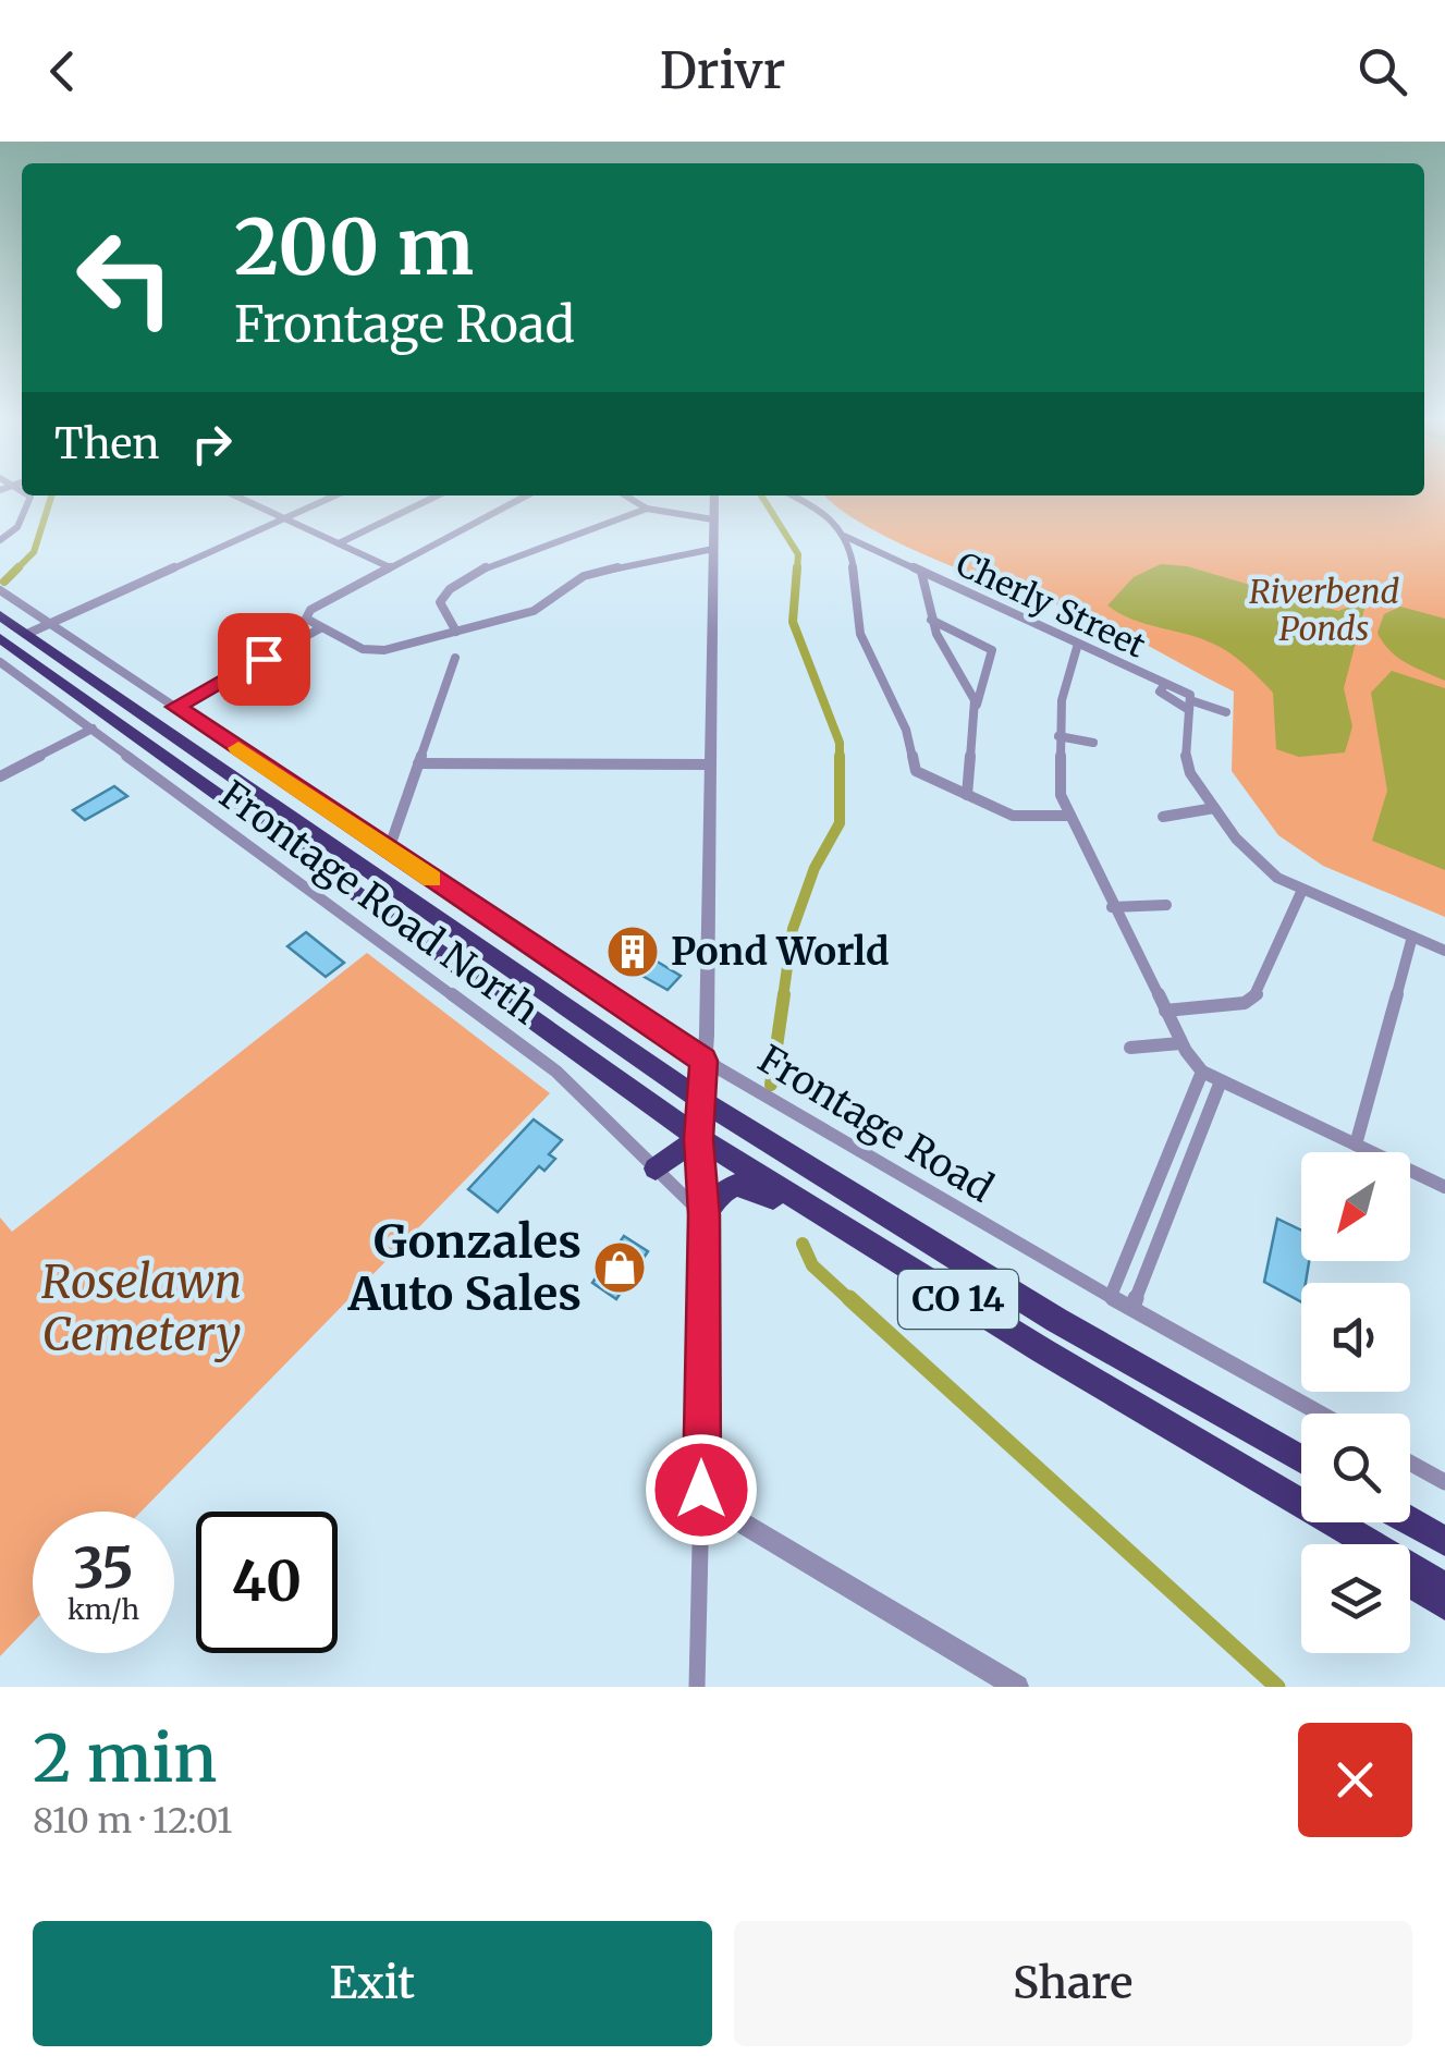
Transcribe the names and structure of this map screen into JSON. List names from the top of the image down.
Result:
{
  "streets": {
    "highway": ["CO 14"],
    "street": ["Cherly Street", "Frontage Road North", "Frontage Road"]
  },
  "crossings": [
    ["Frontage Road North", "CO 14"]
  ],
  "parks": ["Riverbend Ponds", "Roselawn Cemetery"],
  "places": {
    "building": ["Pond World"],
    "shop": ["Gonzales Auto Sales"]
  },
  "north": "bottom left",
  "page": {
    "header": "Drivr",
    "turn": ["200 m", "Frontage Road"],
    "then": "Then",
    "speed": "35 km/h",
    "limit": "40",
    "heading": ["2 min", "810 m · 12:01"],
    "buttons": ["Exit", "Share"]
  }
}
